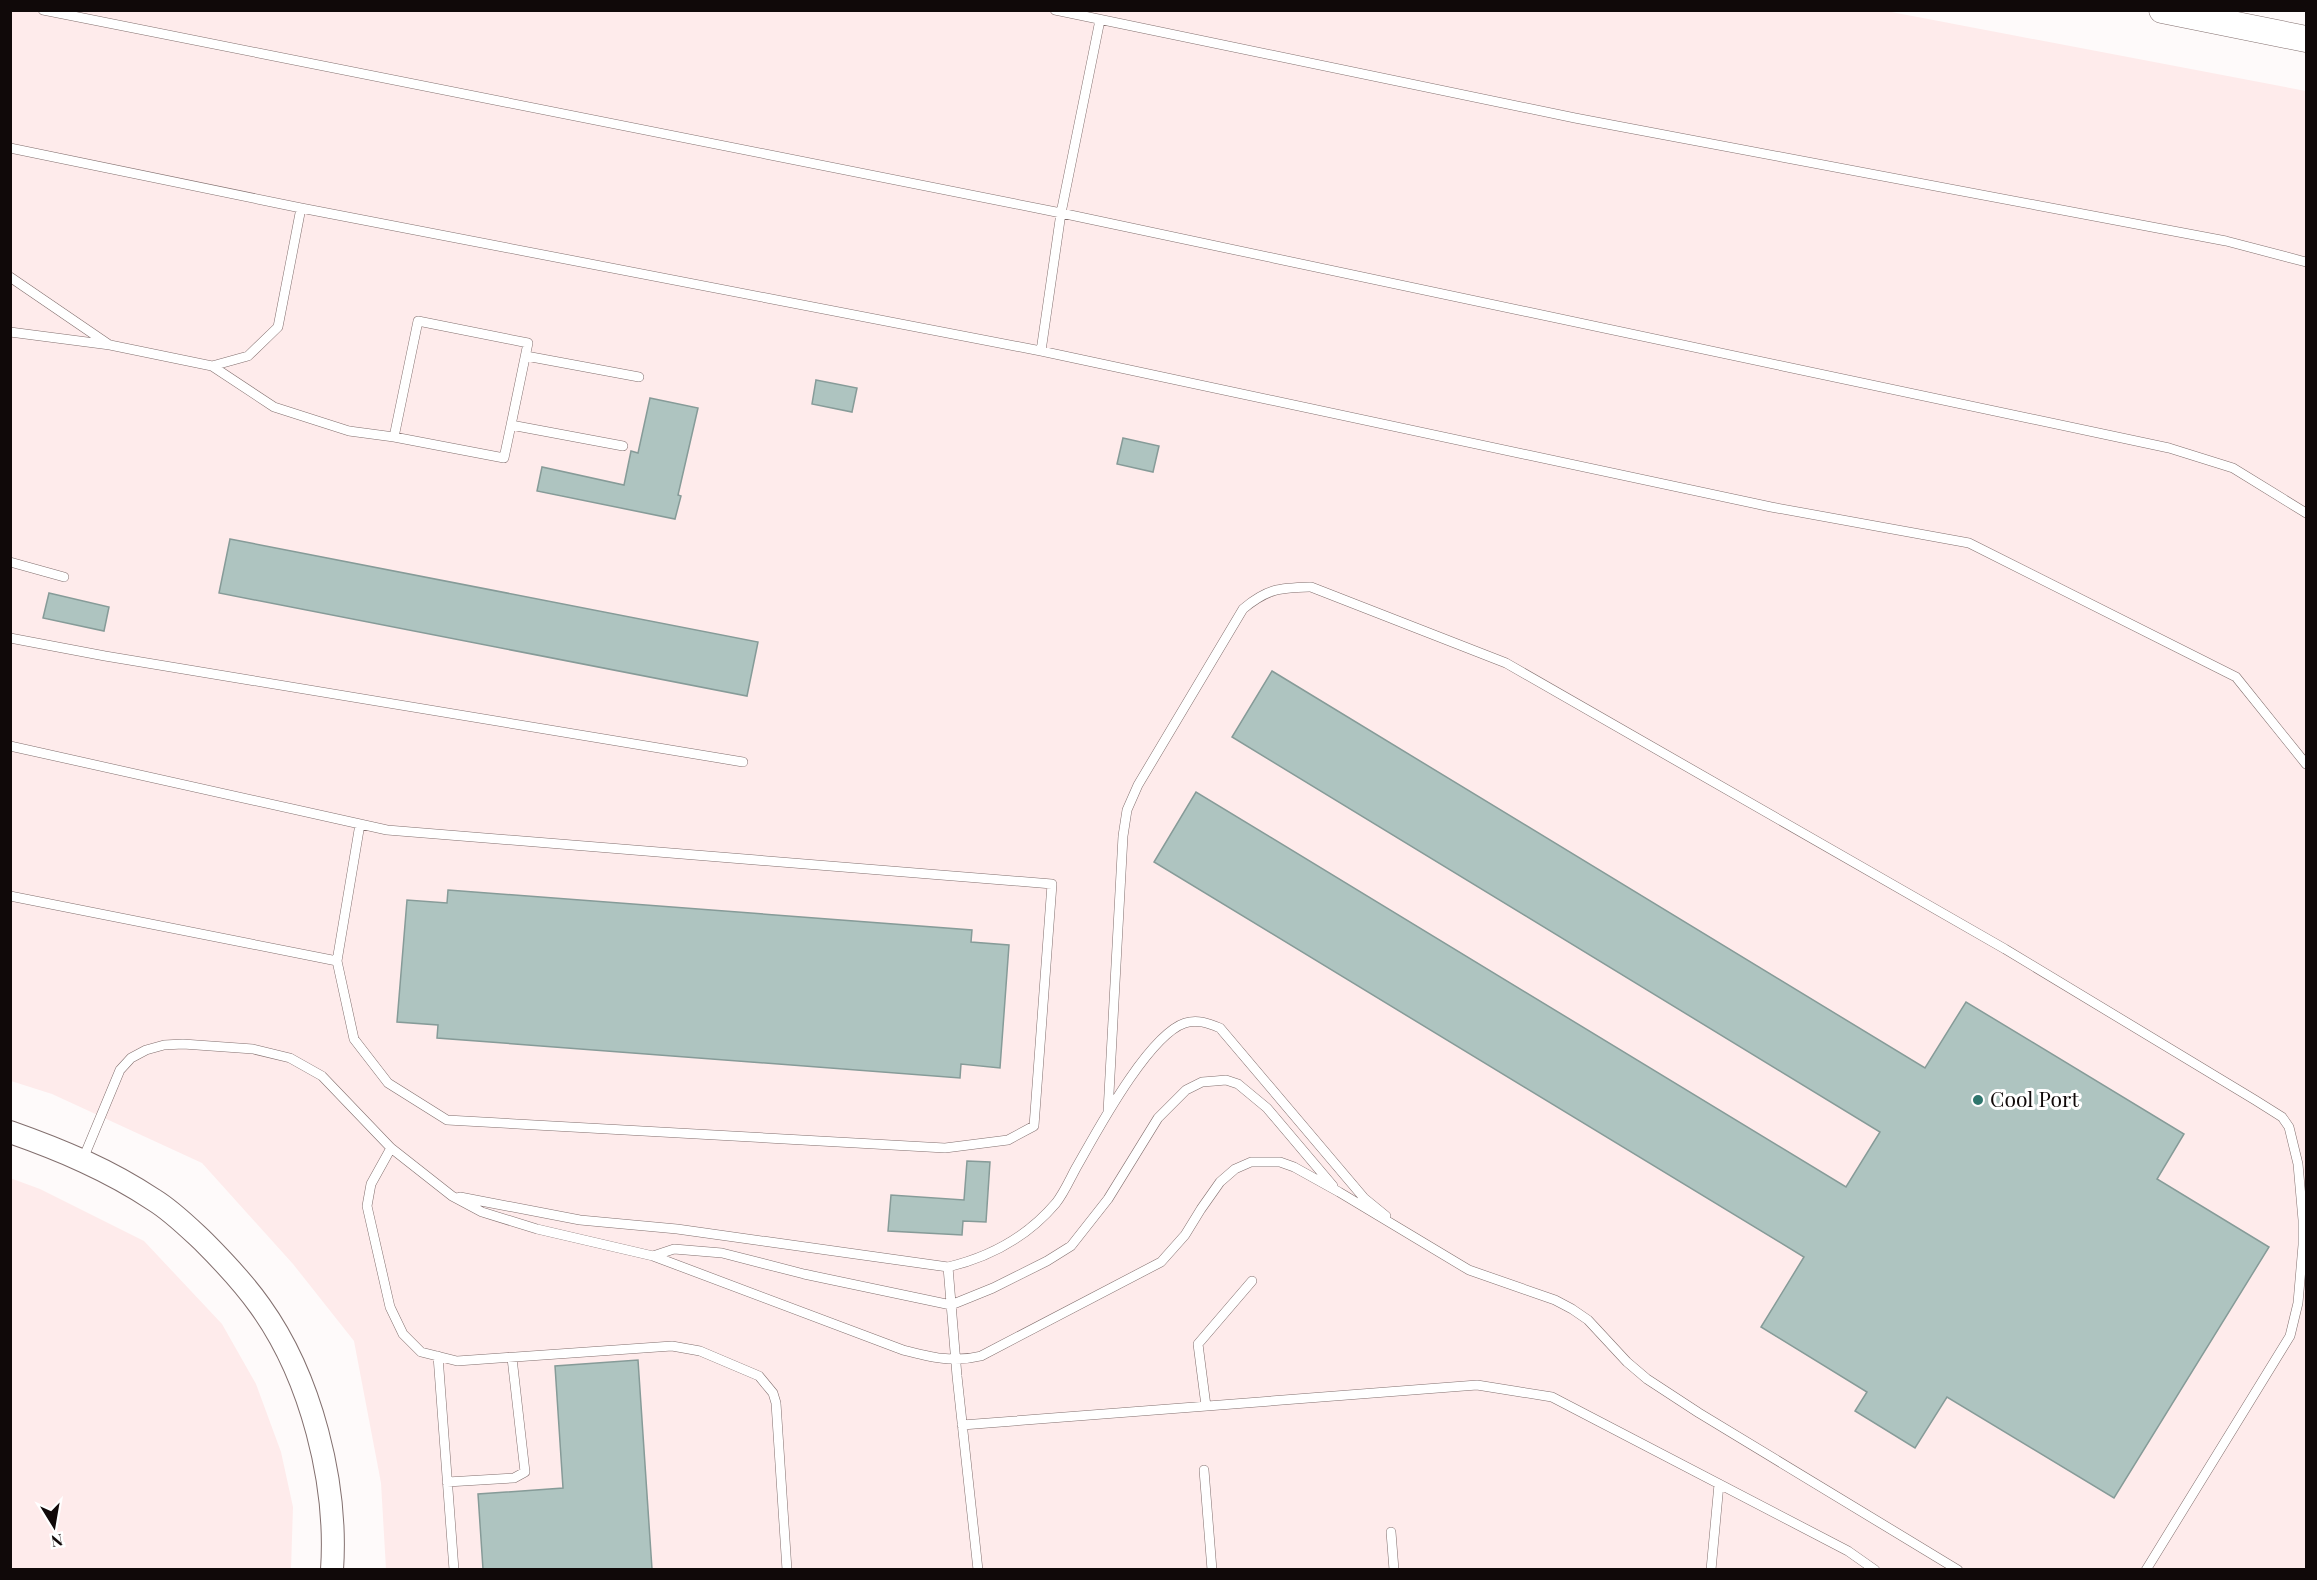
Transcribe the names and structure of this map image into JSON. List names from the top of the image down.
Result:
{
  "places": ["Cool Port"],
  "north": "bottom"
}
